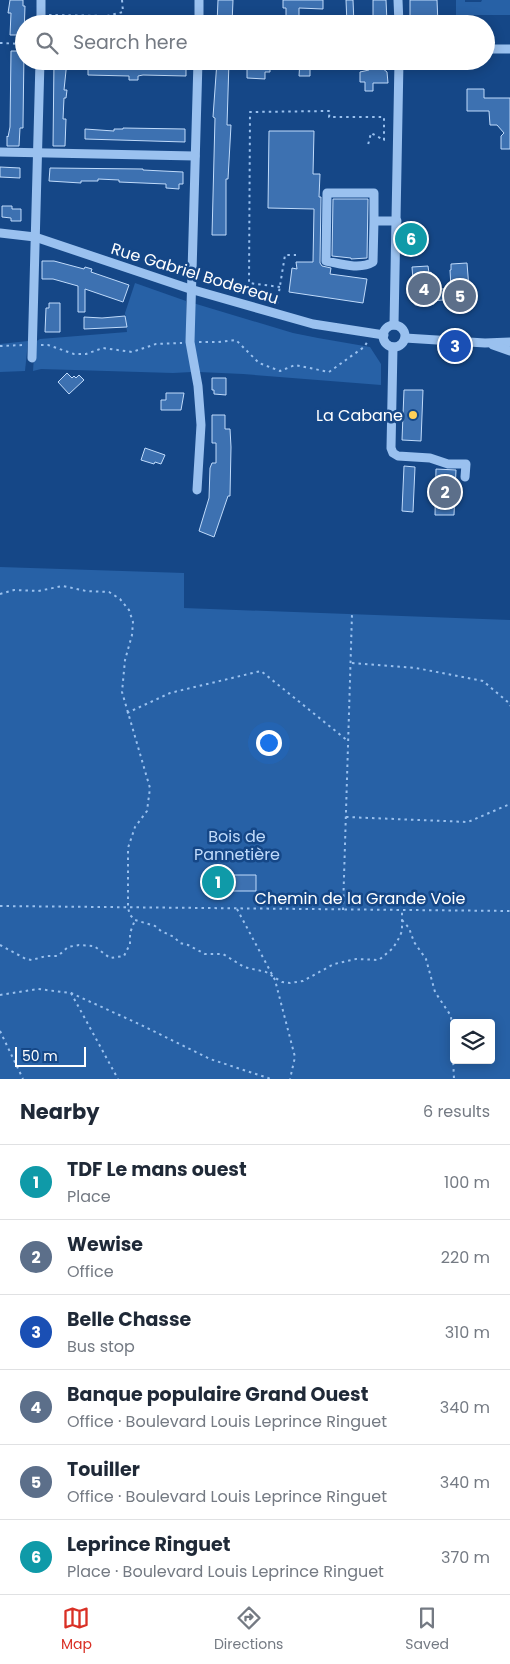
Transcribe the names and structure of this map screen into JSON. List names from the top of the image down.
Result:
{
  "streets": {
    "street": ["Rue Gabriel Bodereau"],
    "path": ["Chemin de la Grande Voie"]
  },
  "parks": ["Bois de Pannetière"],
  "places": ["La Cabane"],
  "scale_bar": "50 m",
  "page": {
    "search": "Search here",
    "pins": [
      "6",
      "4",
      "5",
      "3",
      "2",
      "1"
    ],
    "scale": "50 m",
    "heading": ["Nearby", "6 results"],
    "list": [
      {
        "mark": "1",
        "name": "TDF Le mans ouest",
        "note": "Place",
        "value": "100 m"
      },
      {
        "mark": "2",
        "name": "Wewise",
        "note": "Office",
        "value": "220 m"
      },
      {
        "mark": "3",
        "name": "Belle Chasse",
        "note": "Bus stop",
        "value": "310 m"
      },
      {
        "mark": "4",
        "name": "Banque populaire Grand Ouest",
        "note": "Office · Boulevard Louis Leprince Ringuet",
        "value": "340 m"
      },
      {
        "mark": "5",
        "name": "Touiller",
        "note": "Office · Boulevard Louis Leprince Ringuet",
        "value": "340 m"
      },
      {
        "mark": "6",
        "name": "Leprince Ringuet",
        "note": "Place · Boulevard Louis Leprince Ringuet",
        "value": "370 m"
      }
    ],
    "nav": ["Map", "Directions", "Saved"]
  }
}
